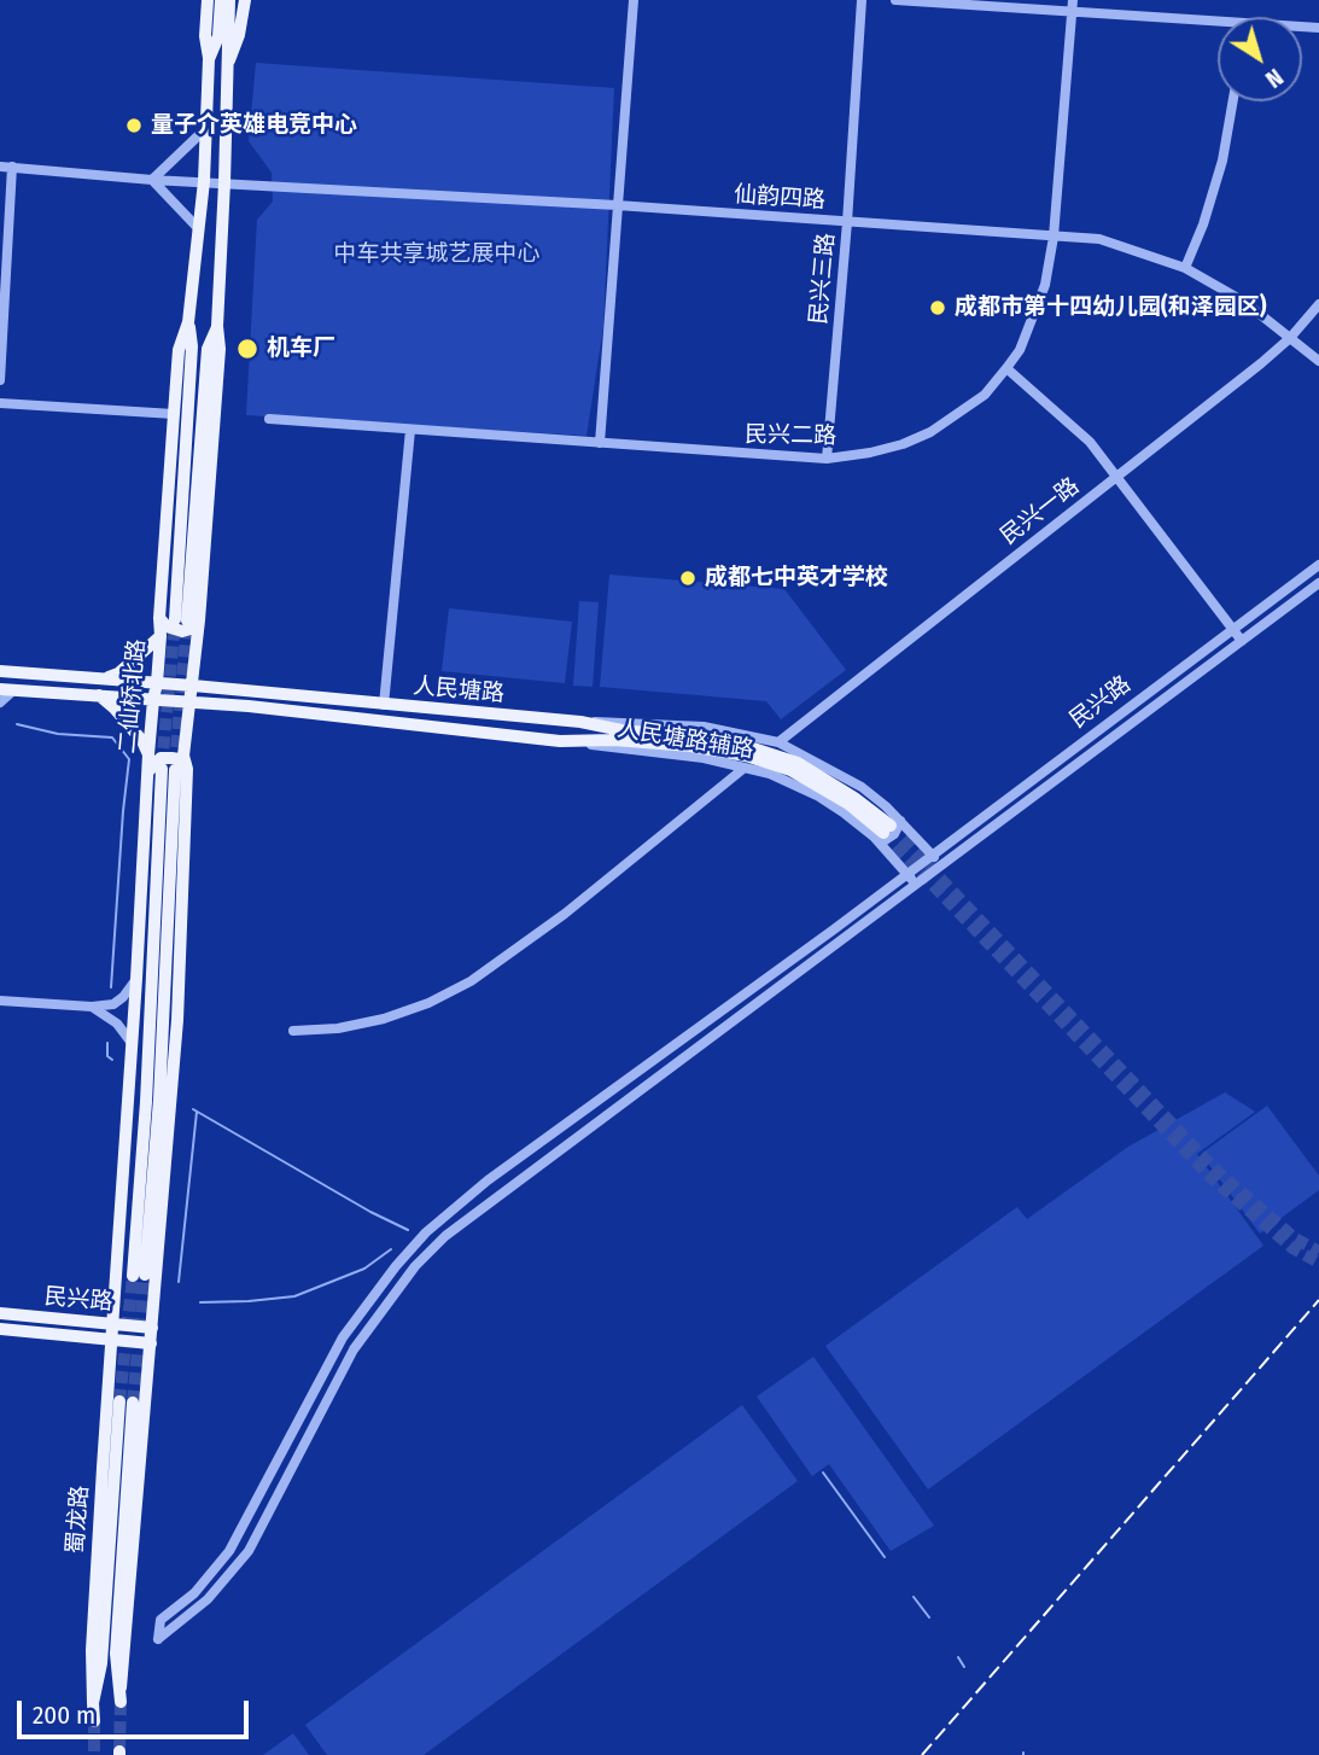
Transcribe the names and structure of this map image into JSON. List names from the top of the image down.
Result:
{
  "streets": {
    "main road": [
      "人民塘路",
      "二仙桥北路",
      "民兴路",
      "蜀龙路"
    ],
    "street": [
      "仙韵四路",
      "民兴三路",
      "民兴二路",
      "民兴一路",
      "人民塘路辅路"
    ]
  },
  "crossings": [
    ["仙韵四路", "民兴三路"],
    ["仙韵四路", "民兴二路"],
    ["仙韵四路", "民兴一路"],
    ["仙韵四路", "二仙桥北路"],
    ["民兴三路", "民兴二路"],
    ["民兴一路", "人民塘路辅路"],
    ["人民塘路", "二仙桥北路"],
    ["人民塘路", "人民塘路辅路"],
    ["二仙桥北路", "民兴路"],
    ["二仙桥北路", "蜀龙路"],
    ["民兴路", "人民塘路辅路"],
    ["民兴路", "蜀龙路"]
  ],
  "parks": ["中车共享城艺展中心"],
  "places": [
    "量子介英雄电竞中心",
    "成都市第十四幼儿园(和泽园区)",
    "机车厂",
    "成都七中英才学校"
  ],
  "scale_bar": "200 m",
  "north": "bottom right"
}
